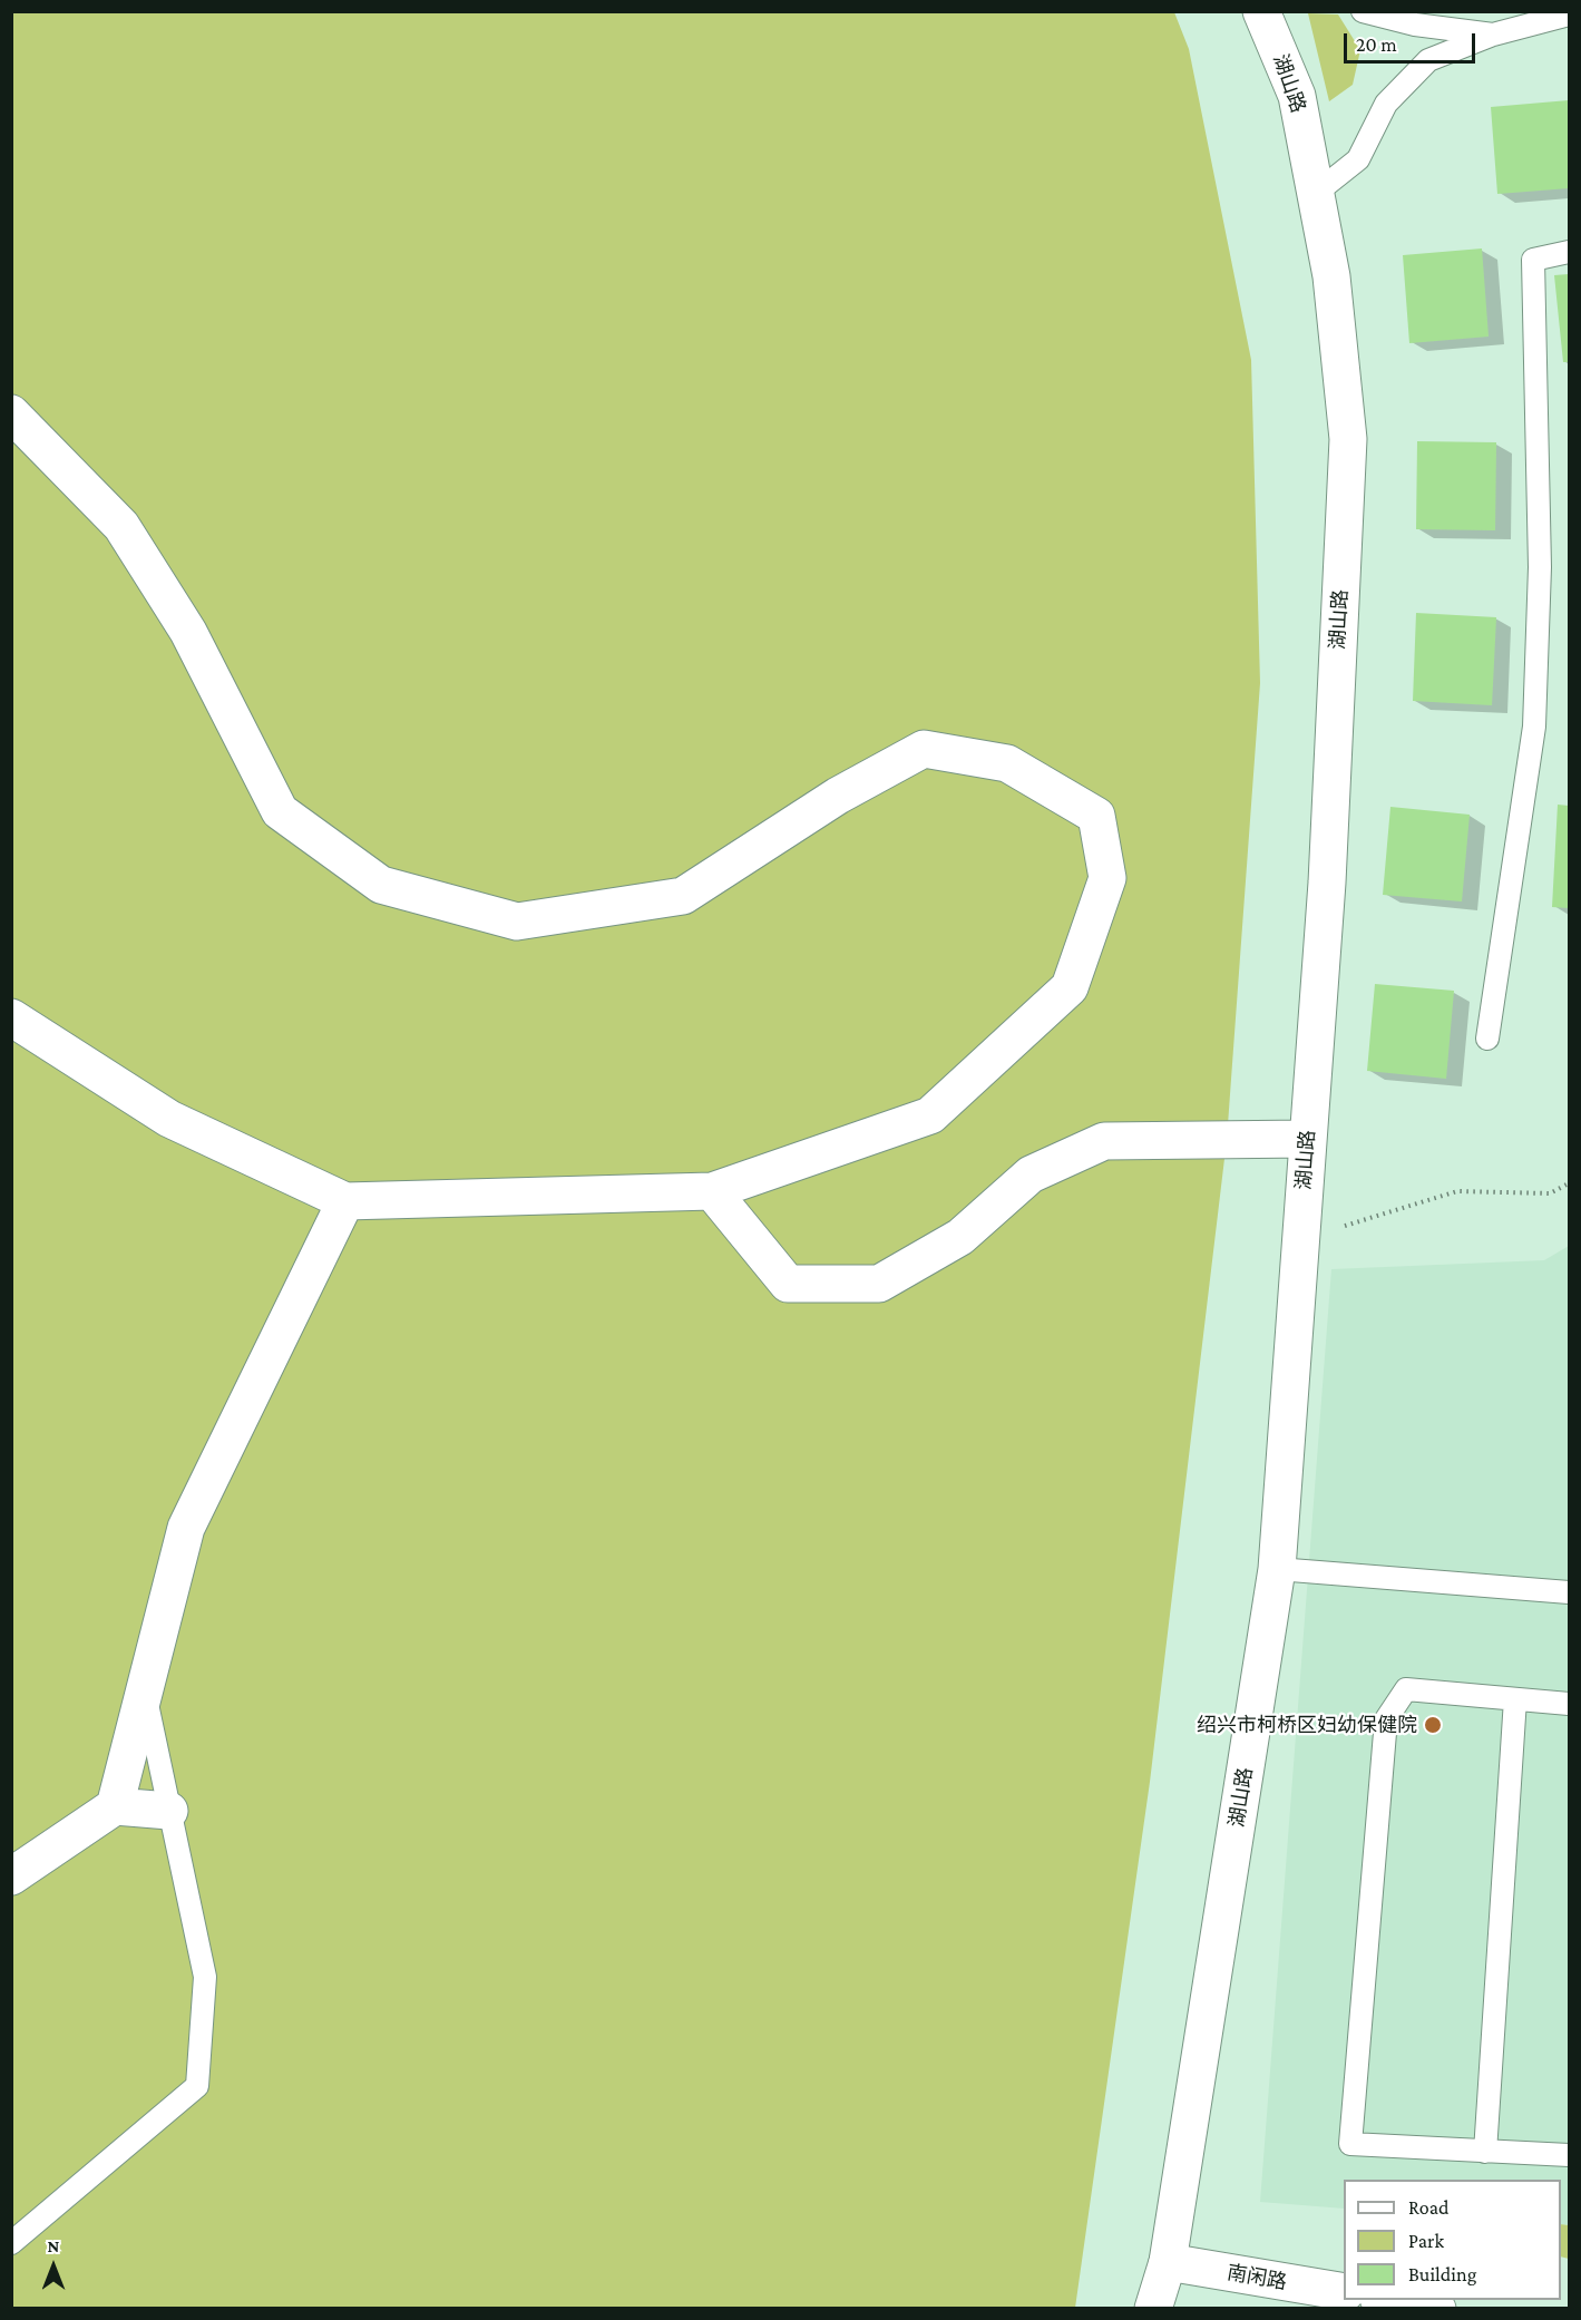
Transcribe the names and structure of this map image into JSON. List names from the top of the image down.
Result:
{
  "streets": {
    "street": ["湖山路", "南闲路"]
  },
  "crossings": [
    ["湖山路", "南闲路"]
  ],
  "places": ["绍兴市柯桥区妇幼保健院"],
  "legend": ["Road", "Park", "Building"],
  "scale_bar": "20 m",
  "north": "top"
}
